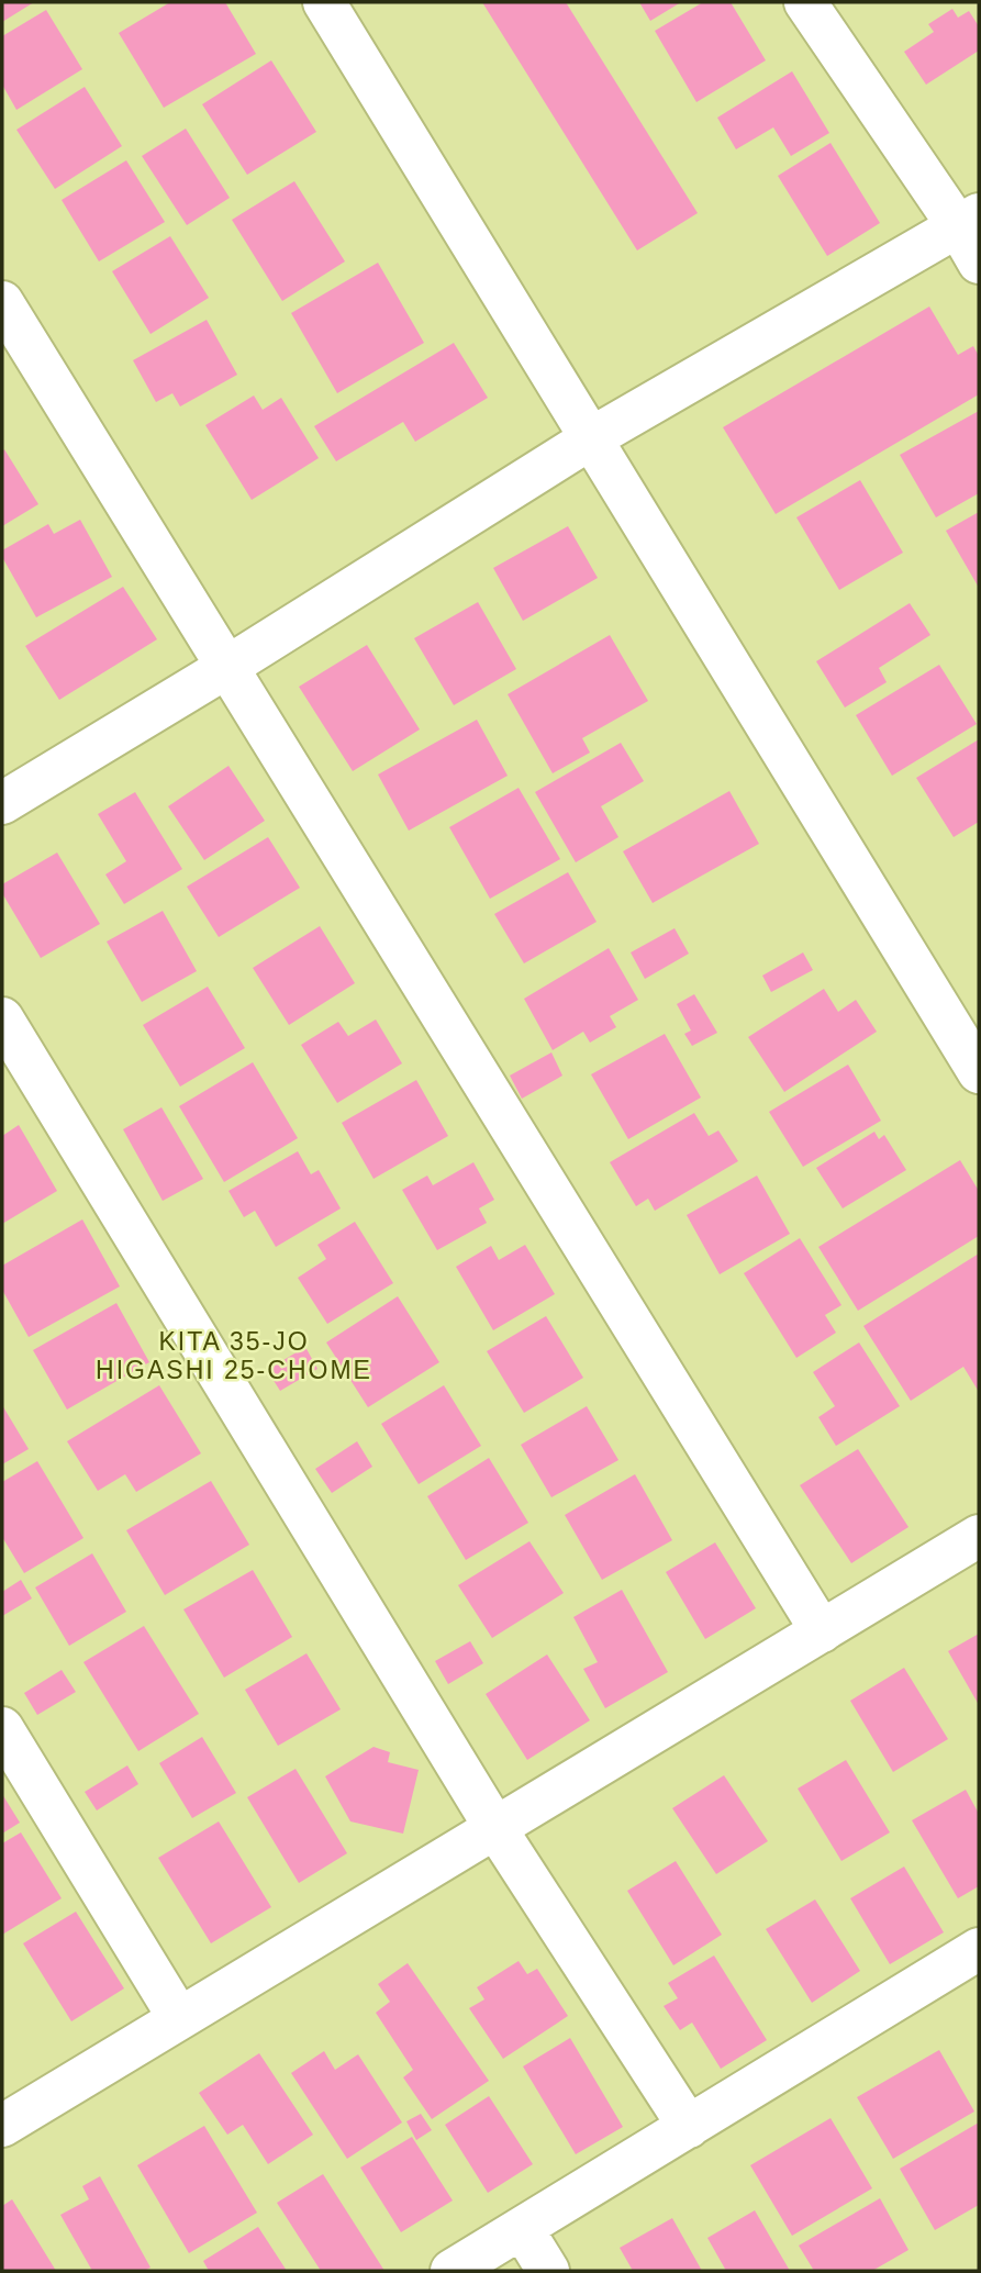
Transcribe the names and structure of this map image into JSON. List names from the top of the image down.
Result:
{
  "districts": ["KITA 35-JO HIGASHI 25-CHOME"]
}
